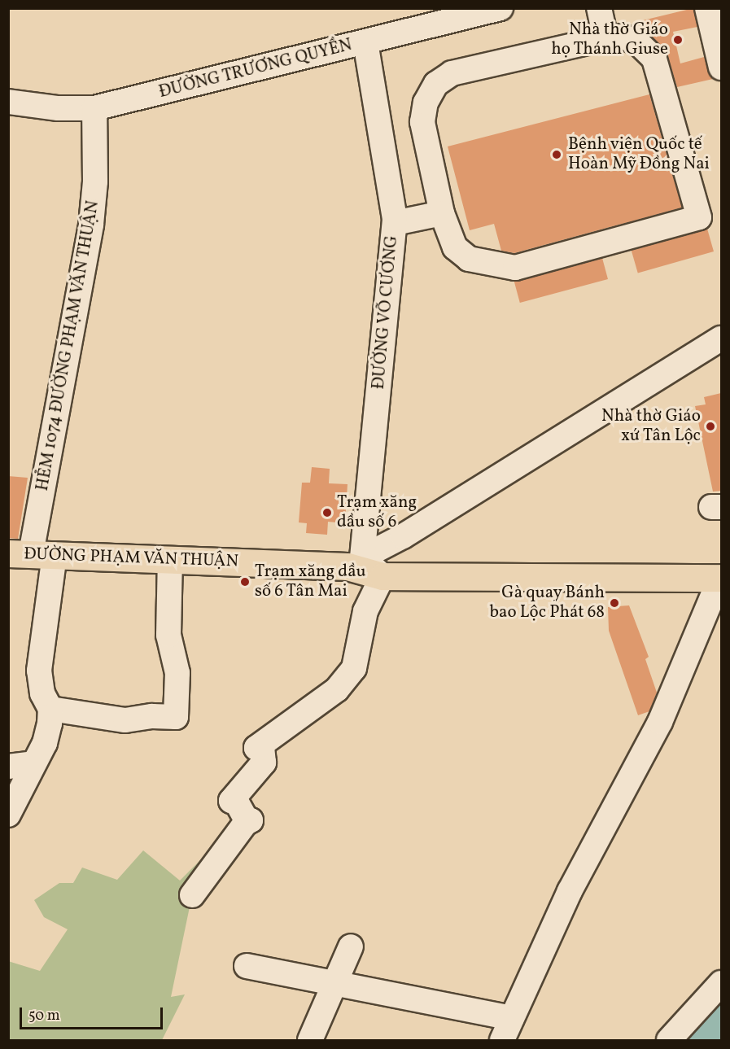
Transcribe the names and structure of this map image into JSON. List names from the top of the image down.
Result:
{
  "streets": {
    "main road": ["ĐƯỜNG PHẠM VĂN THUẬN"],
    "street": ["ĐƯỜNG TRƯƠNG QUYỀN", "ĐƯỜNG VÕ CƯƠNG", "HẺM 1074 ĐƯỜNG PHẠM VĂN THUẬN"]
  },
  "crossings": [
    ["ĐƯỜNG TRƯƠNG QUYỀN", "ĐƯỜNG VÕ CƯƠNG"],
    ["ĐƯỜNG TRƯƠNG QUYỀN", "HẺM 1074 ĐƯỜNG PHẠM VĂN THUẬN"],
    ["HẺM 1074 ĐƯỜNG PHẠM VĂN THUẬN", "ĐƯỜNG PHẠM VĂN THUẬN"]
  ],
  "places": [
    "Nhà thờ Giáo họ Thánh Giuse",
    "Bệnh viện Quốc tế Hoàn Mỹ Đồng Nai",
    "Nhà thờ Giáo xứ Tân Lộc",
    "Trạm xăng dầu số 6",
    "Trạm xăng dầu số 6 Tân Mai",
    "Gà quay Bánh bao Lộc Phát 68"
  ],
  "scale_bar": "50 m"
}
